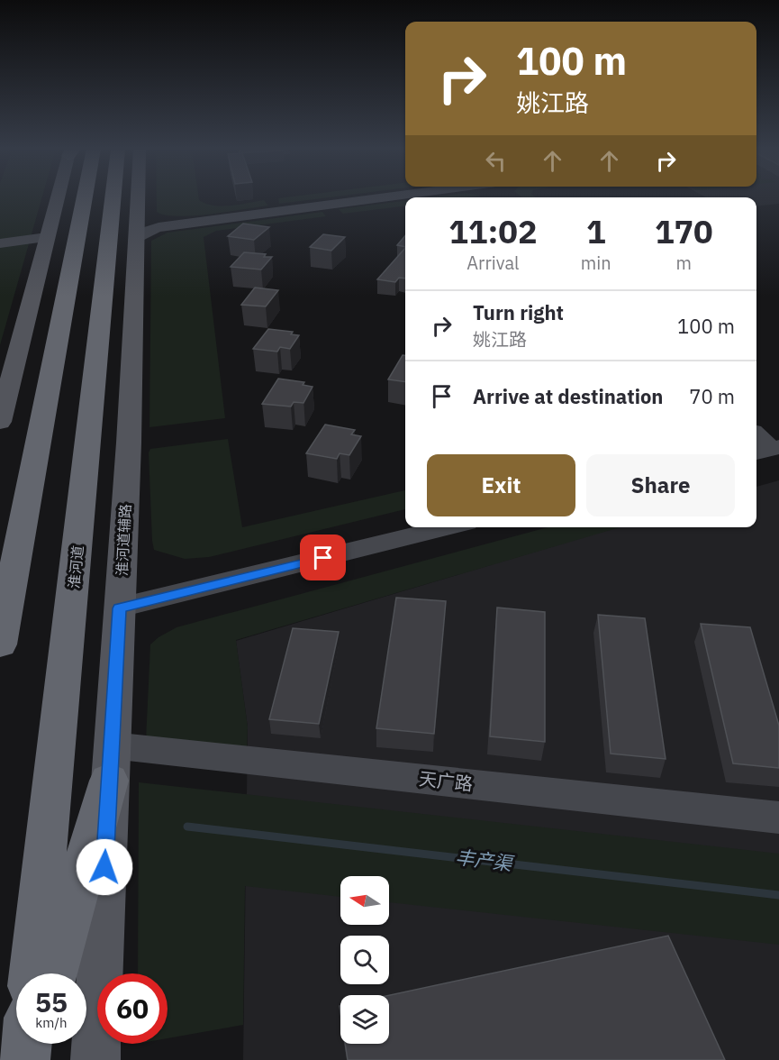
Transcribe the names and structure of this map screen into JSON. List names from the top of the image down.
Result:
{
  "streets": {
    "highway": ["淮河道"],
    "main road": ["淮河道辅路"],
    "street": ["天广路"]
  },
  "crossings": [
    ["淮河道辅路", "天广路"]
  ],
  "water": ["丰产渠"],
  "north": "left",
  "page": {
    "turn": ["100 m", "姚江路"],
    "eta": [
      "11:02",
      "Arrival",
      "1",
      "min",
      "170",
      "m"
    ],
    "list": [
      {
        "name": "Turn right",
        "note": "姚江路",
        "value": "100 m"
      },
      {
        "name": "Arrive at destination",
        "value": "70 m"
      }
    ],
    "buttons": ["Exit", "Share"],
    "speed": "55 km/h",
    "limit": "60"
  }
}
